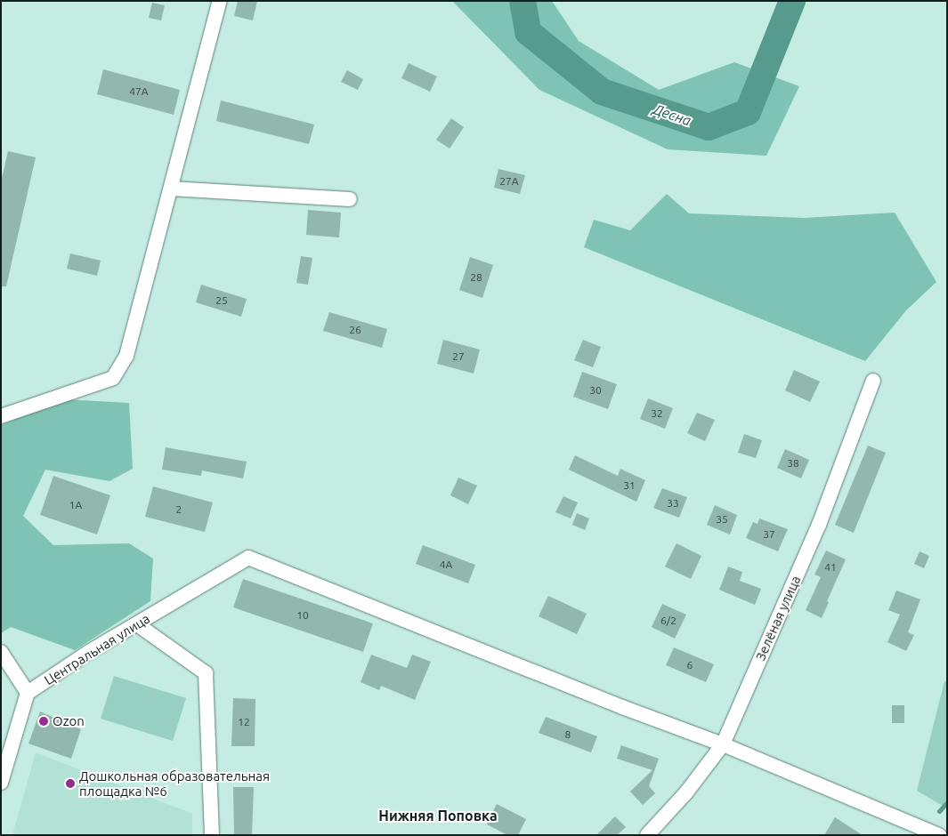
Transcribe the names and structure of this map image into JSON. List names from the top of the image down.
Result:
{
  "streets": {
    "street": ["Зелёная улица", "Центральная улица"]
  },
  "crossings": [
    ["Зелёная улица", "Центральная улица"]
  ],
  "districts": ["Нижняя Поповка"],
  "water": ["Десна"],
  "places": ["Ozon", "Дошкольная образовательная площадка №6"],
  "house_numbers": [
    "47А",
    "27А",
    "28",
    "25",
    "26",
    "27",
    "30",
    "32",
    "38",
    "31",
    "33",
    "1А",
    "2",
    "35",
    "37",
    "4А",
    "41",
    "10",
    "6/2",
    "6",
    "12",
    "8"
  ]
}
